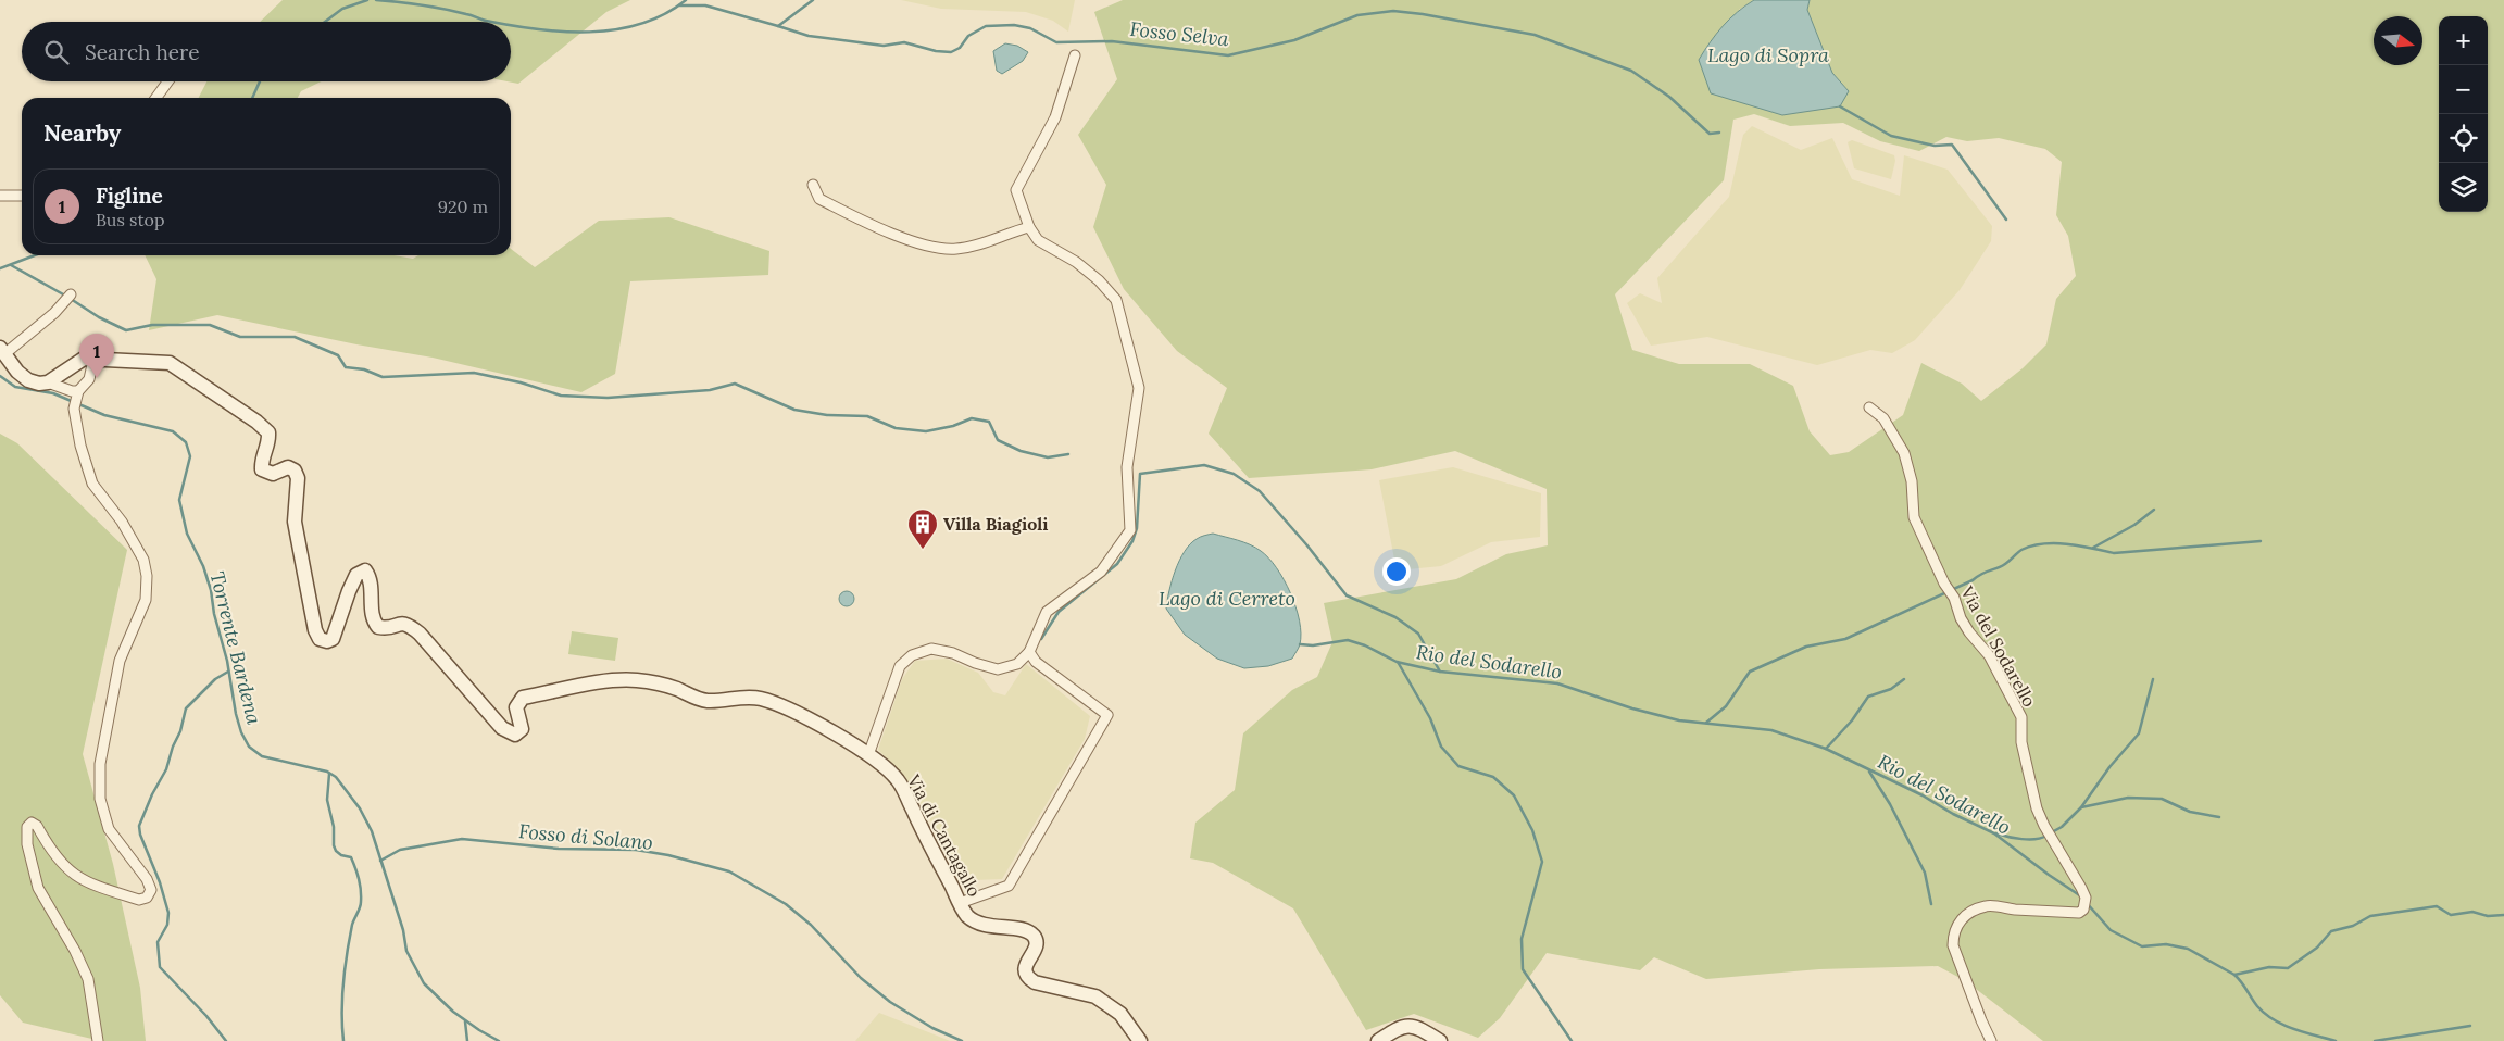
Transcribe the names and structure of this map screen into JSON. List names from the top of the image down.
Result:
{
  "streets": {
    "street": ["Via del Sodarello", "Via di Cantagallo"]
  },
  "water": [
    "Fosso Selva",
    "Lago di Sopra",
    "Lago di Cerreto",
    "Torrente Bardena",
    "Rio del Sodarello",
    "Fosso di Solano"
  ],
  "places": {
    "building": ["Villa Biagioli"]
  },
  "north": "right",
  "page": {
    "map_buttons": ["+", "−"],
    "search": "Search here",
    "heading": "Nearby",
    "list": [
      {
        "mark": "1",
        "name": "Figline",
        "note": "Bus stop",
        "value": "920 m"
      }
    ],
    "pins": "1"
  }
}
